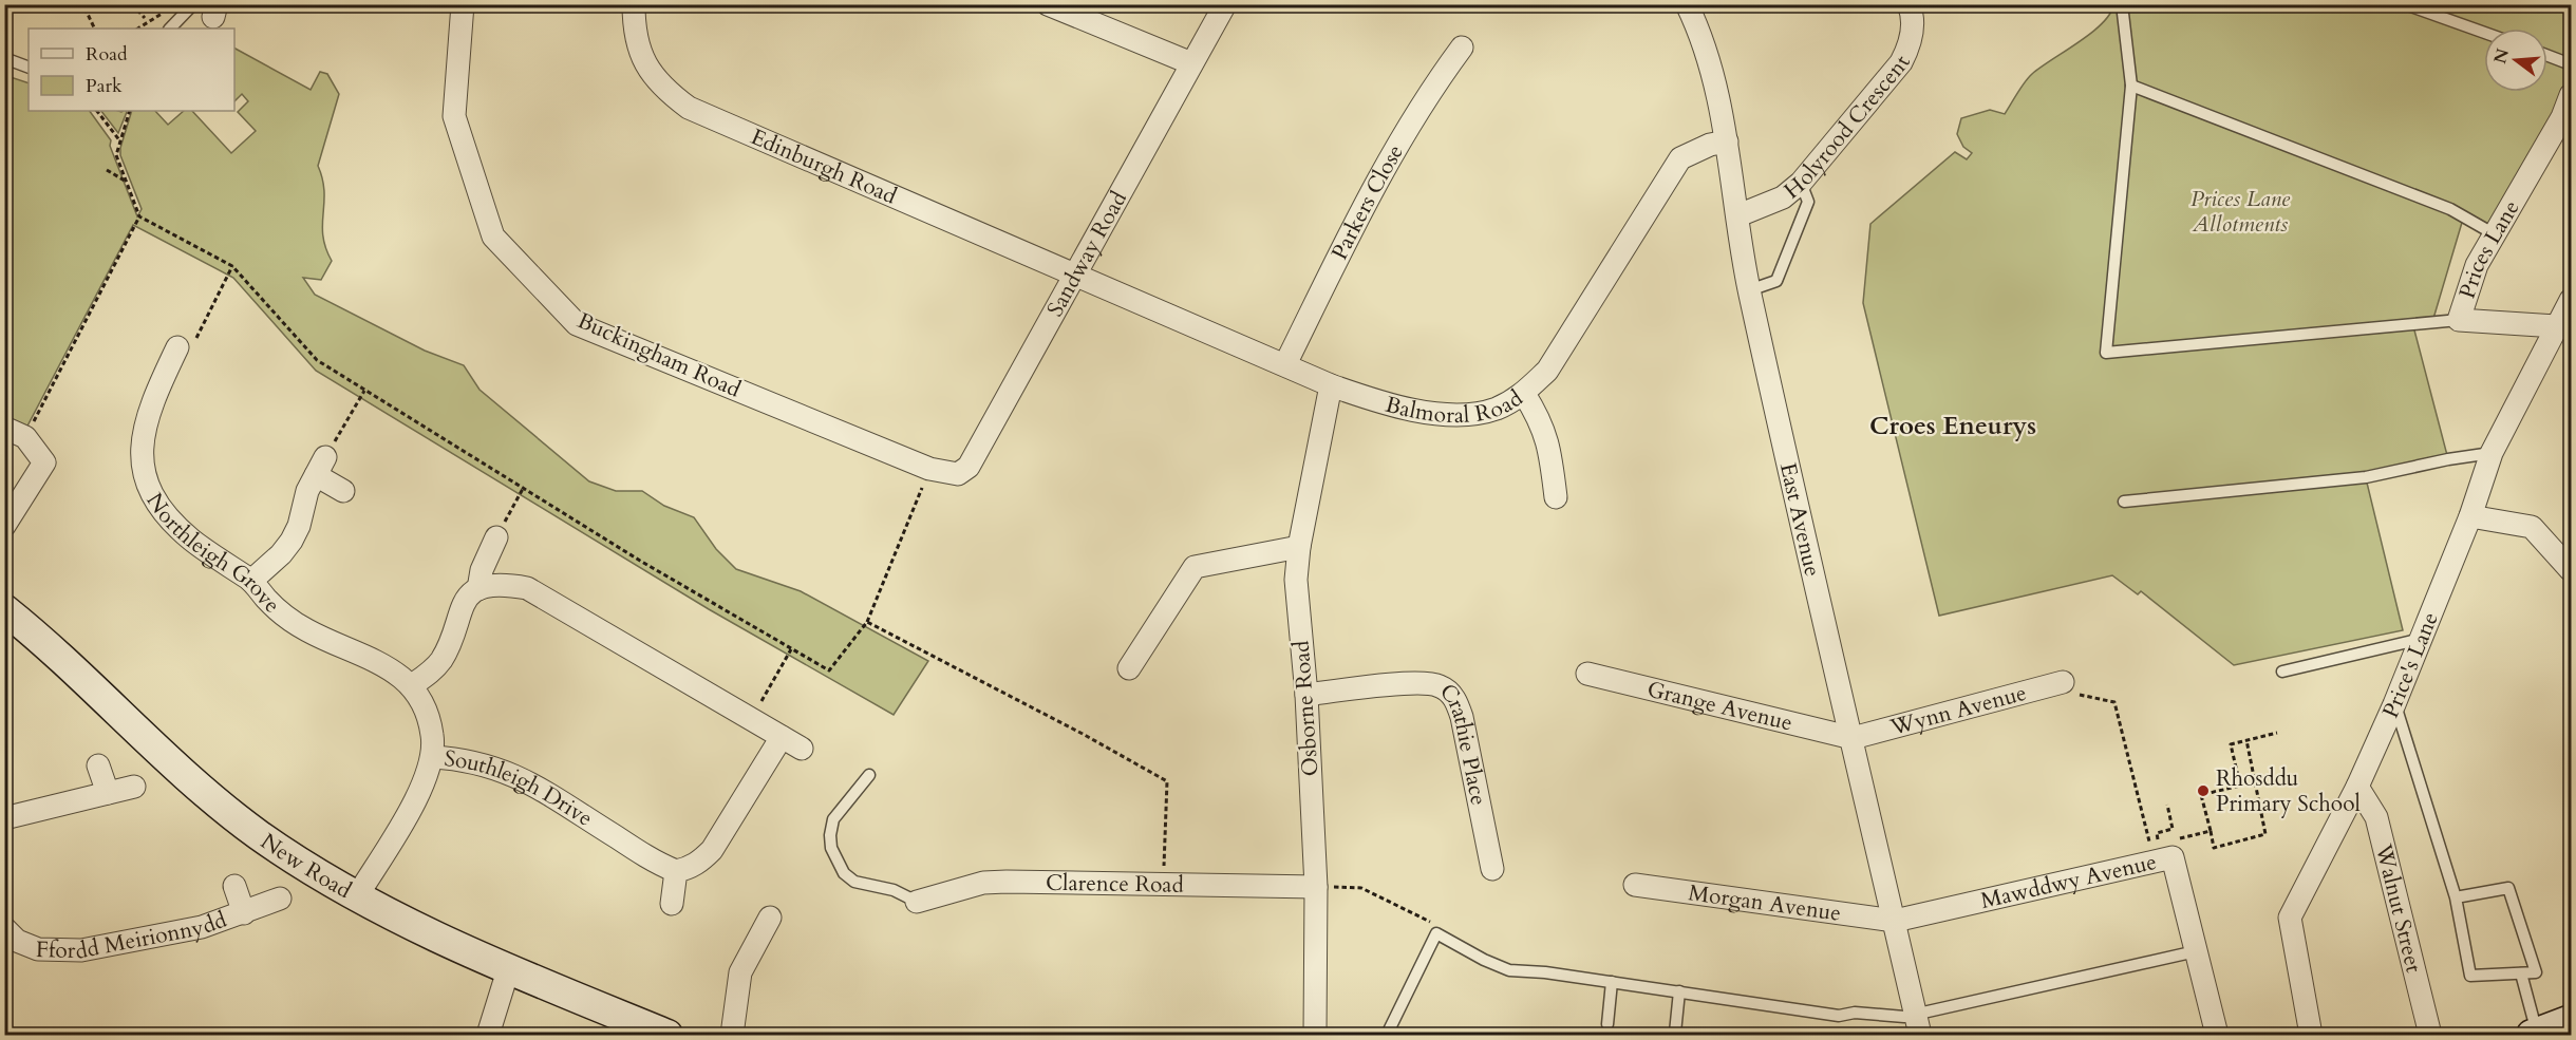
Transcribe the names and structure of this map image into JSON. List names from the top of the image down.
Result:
{
  "streets": {
    "main road": ["New Road"],
    "street": [
      "Holyrood Crescent",
      "Edinburgh Road",
      "Parkers Close",
      "Prices Lane",
      "Sandway Road",
      "Buckingham Road",
      "Balmoral Road",
      "East Avenue",
      "Northleigh Grove",
      "Price's Lane",
      "Grange Avenue",
      "Osborne Road",
      "Wynn Avenue",
      "Crathie Place",
      "Southleigh Drive",
      "Mawddwy Avenue",
      "Clarence Road",
      "Morgan Avenue",
      "Walnut Street",
      "Ffordd Meirionnydd"
    ]
  },
  "crossings": [
    ["Holyrood Crescent", "East Avenue"],
    ["Edinburgh Road", "Sandway Road"],
    ["Edinburgh Road", "Balmoral Road"],
    ["Parkers Close", "Balmoral Road"],
    ["Prices Lane", "Price's Lane"],
    ["Sandway Road", "Buckingham Road"],
    ["Sandway Road", "Balmoral Road"],
    ["Balmoral Road", "East Avenue"],
    ["Balmoral Road", "Osborne Road"],
    ["East Avenue", "Grange Avenue"],
    ["East Avenue", "Wynn Avenue"],
    ["East Avenue", "Mawddwy Avenue"],
    ["East Avenue", "Morgan Avenue"],
    ["Northleigh Grove", "Southleigh Drive"],
    ["Price's Lane", "Walnut Street"],
    ["Grange Avenue", "Wynn Avenue"],
    ["Osborne Road", "Crathie Place"],
    ["Osborne Road", "Clarence Road"],
    ["Mawddwy Avenue", "Morgan Avenue"]
  ],
  "districts": ["Croes Eneurys"],
  "parks": ["Prices Lane Allotments"],
  "places": ["Rhosddu Primary School"],
  "legend": ["Road", "Park"],
  "north": "left"
}
